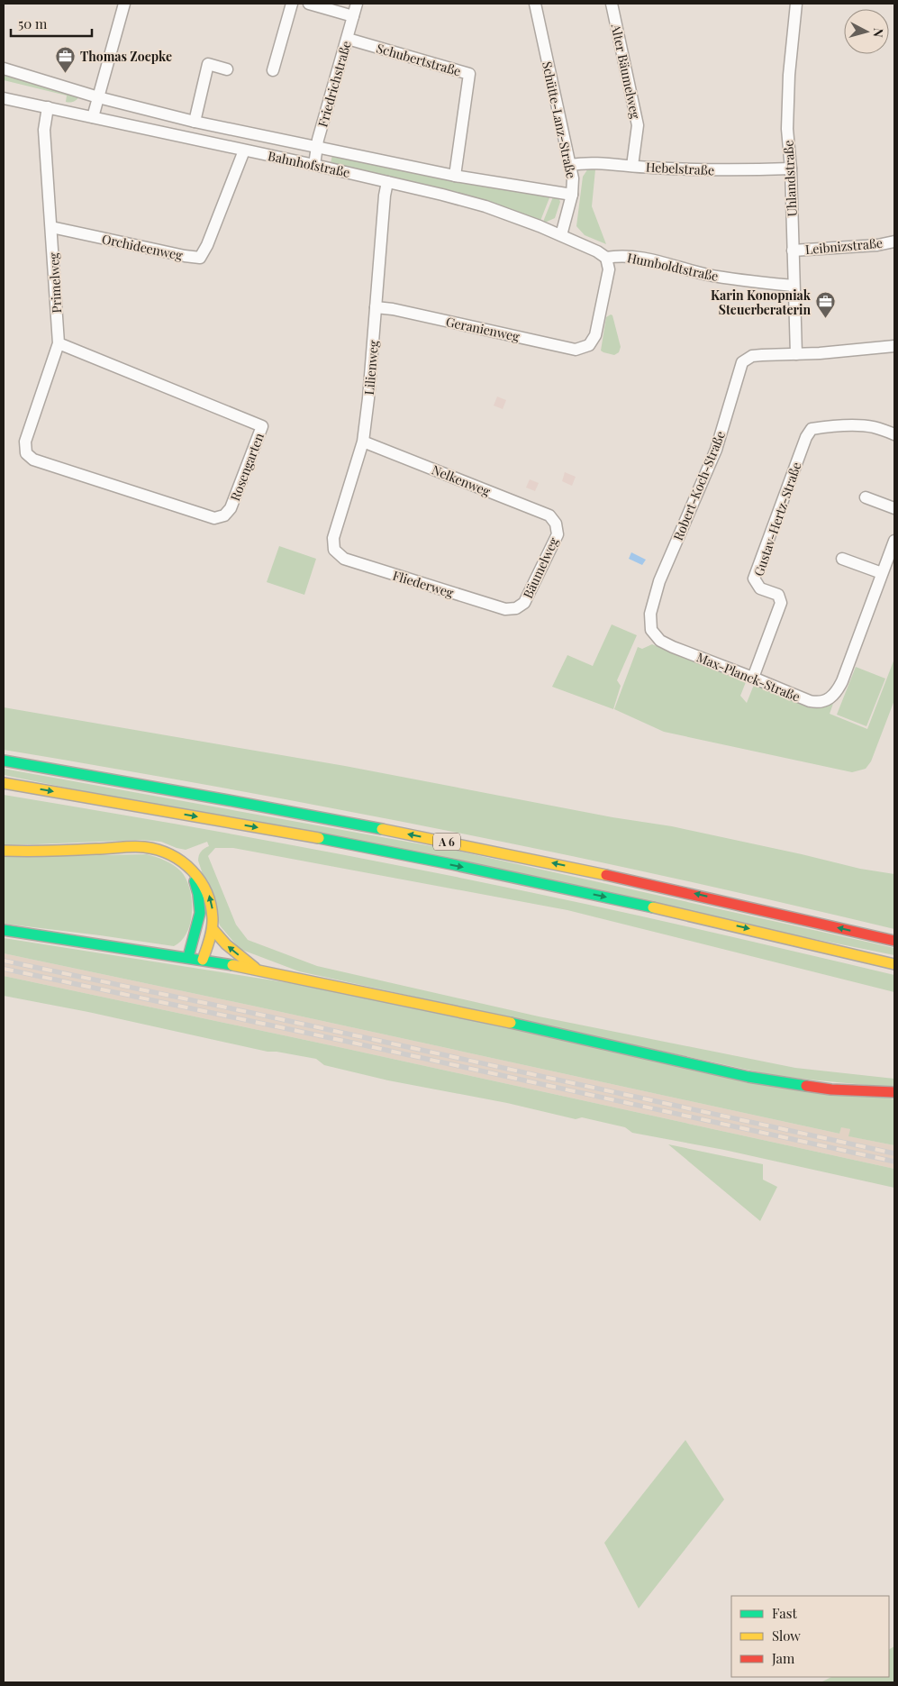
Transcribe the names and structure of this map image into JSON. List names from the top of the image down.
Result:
{
  "streets": {
    "main road": ["A 6"],
    "street": [
      "Schubertstraße",
      "Alter Bäumelweg",
      "Friedrichstraße",
      "Schütte-Lanz-Straße",
      "Bahnhofstraße",
      "Hebelstraße",
      "Uhlandstraße",
      "Leibnizstraße",
      "Orchideenweg",
      "Humboldtstraße",
      "Primelweg",
      "Geranienweg",
      "Lilienweg",
      "Rosengarten",
      "Nelkenweg",
      "Robert-Koch-Straße",
      "Gustav-Hertz-Straße",
      "Bäumelweg",
      "Fliederweg",
      "Max-Planck-Straße"
    ]
  },
  "crossings": [
    ["Schubertstraße", "Friedrichstraße"],
    ["Schubertstraße", "Bahnhofstraße"],
    ["Alter Bäumelweg", "Hebelstraße"],
    ["Friedrichstraße", "Bahnhofstraße"],
    ["Schütte-Lanz-Straße", "Bahnhofstraße"],
    ["Schütte-Lanz-Straße", "Hebelstraße"],
    ["Bahnhofstraße", "Orchideenweg"],
    ["Bahnhofstraße", "Humboldtstraße"],
    ["Bahnhofstraße", "Primelweg"],
    ["Bahnhofstraße", "Geranienweg"],
    ["Bahnhofstraße", "Lilienweg"],
    ["Hebelstraße", "Uhlandstraße"],
    ["Uhlandstraße", "Leibnizstraße"],
    ["Uhlandstraße", "Humboldtstraße"],
    ["Uhlandstraße", "Robert-Koch-Straße"],
    ["Orchideenweg", "Primelweg"],
    ["Humboldtstraße", "Geranienweg"],
    ["Primelweg", "Rosengarten"],
    ["Geranienweg", "Lilienweg"],
    ["Lilienweg", "Nelkenweg"],
    ["Lilienweg", "Fliederweg"],
    ["Nelkenweg", "Bäumelweg"],
    ["Robert-Koch-Straße", "Max-Planck-Straße"],
    ["Gustav-Hertz-Straße", "Max-Planck-Straße"],
    ["Bäumelweg", "Fliederweg"]
  ],
  "places": {
    "office": ["Thomas Zoepke", "Karin Konopniak Steuerberaterin"]
  },
  "legend": ["Fast", "Slow", "Jam"],
  "scale_bar": "50 m",
  "north": "right"
}
